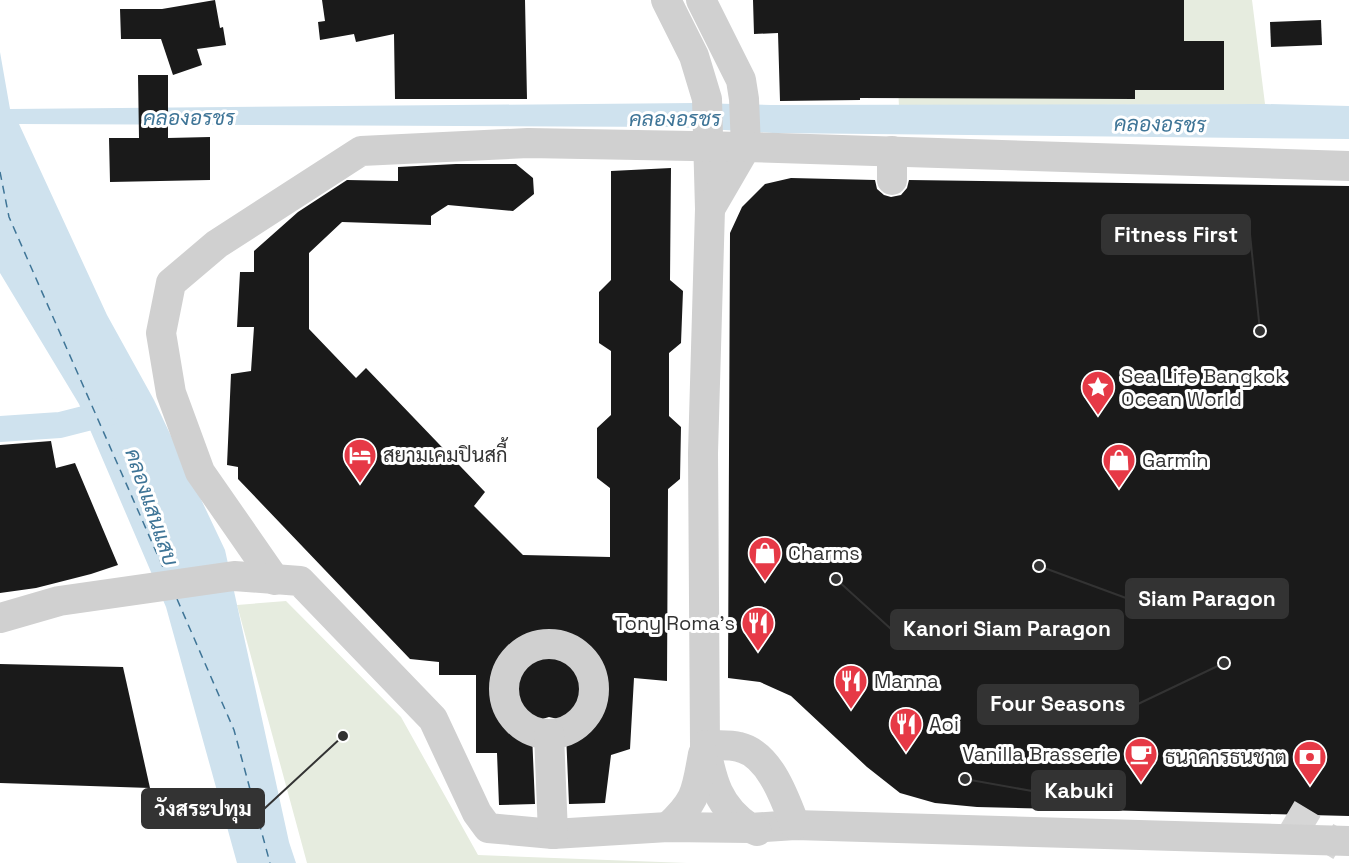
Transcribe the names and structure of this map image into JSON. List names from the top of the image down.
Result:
{
  "water": ["คลองอรชร", "คลองแสนแสบ"],
  "places": {
    "other": [
      "Fitness First",
      "Siam Paragon",
      "Kanori Siam Paragon",
      "Four Seasons",
      "วังสระปทุม",
      "Kabuki"
    ],
    "place": ["Sea Life Bangkok Ocean World"],
    "hotel": ["สยามเคมปินสกี้"],
    "shop": ["Garmin", "Charms"],
    "restaurant": ["Tony Roma's", "Manna", "Aoi"],
    "cafe": ["Vanilla Brasserie"],
    "bank": ["ธนาคารธนชาต"]
  }
}
